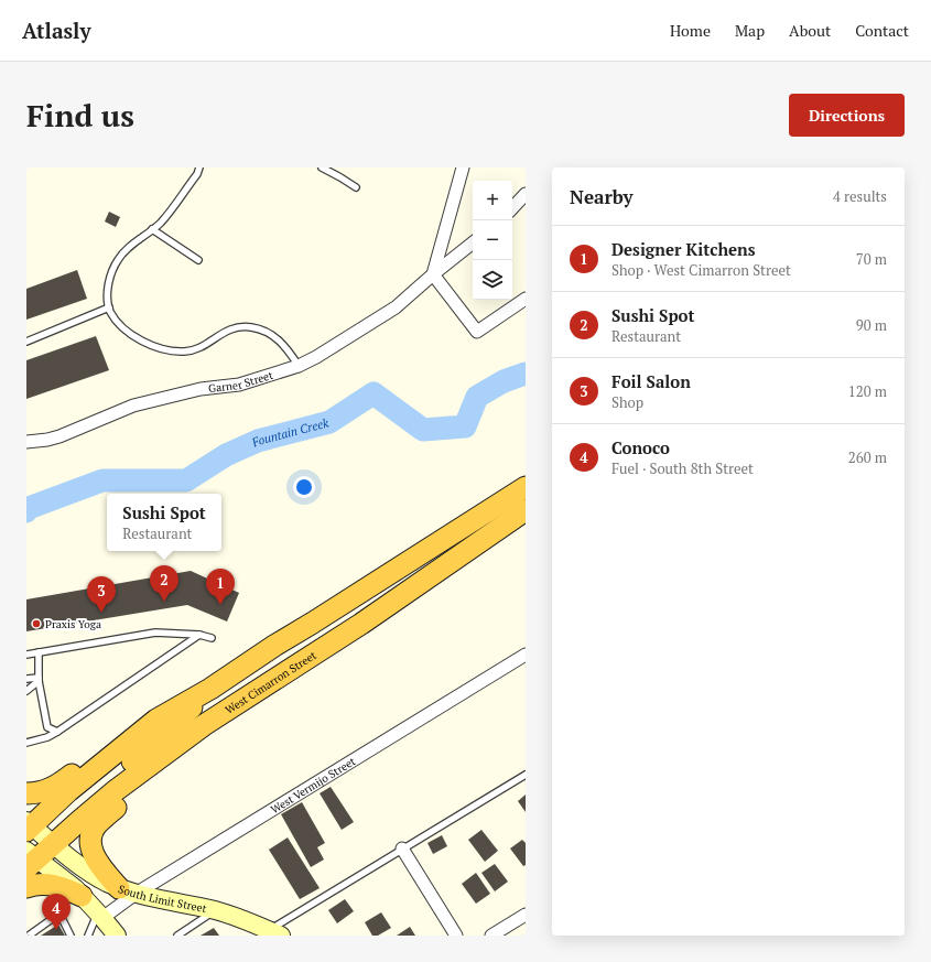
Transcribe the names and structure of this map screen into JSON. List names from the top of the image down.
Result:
{
  "streets": {
    "highway": ["West Cimarron Street"],
    "main road": ["South Limit Street"],
    "street": ["Garner Street", "West Vermijo Street"]
  },
  "crossings": [
    ["West Cimarron Street", "South Limit Street"],
    ["West Vermijo Street", "South Limit Street"]
  ],
  "water": ["Fountain Creek"],
  "places": ["Praxis Yoga"],
  "page": {
    "header": "Atlasly",
    "nav": [
      "Home",
      "Map",
      "About",
      "Contact"
    ],
    "buttons": "Directions",
    "title": "Find us",
    "heading": ["Nearby", "4 results"],
    "map_buttons": ["+", "−"],
    "list": [
      {
        "mark": "1",
        "name": "Designer Kitchens",
        "note": "Shop · West Cimarron Street",
        "value": "70 m"
      },
      {
        "mark": "2",
        "name": "Sushi Spot",
        "note": "Restaurant",
        "value": "90 m"
      },
      {
        "mark": "3",
        "name": "Foil Salon",
        "note": "Shop",
        "value": "120 m"
      },
      {
        "mark": "4",
        "name": "Conoco",
        "note": "Fuel · South 8th Street",
        "value": "260 m"
      }
    ],
    "popup": ["Sushi Spot", "Restaurant"],
    "pins": [
      "2",
      "1",
      "3",
      "4"
    ]
  }
}
